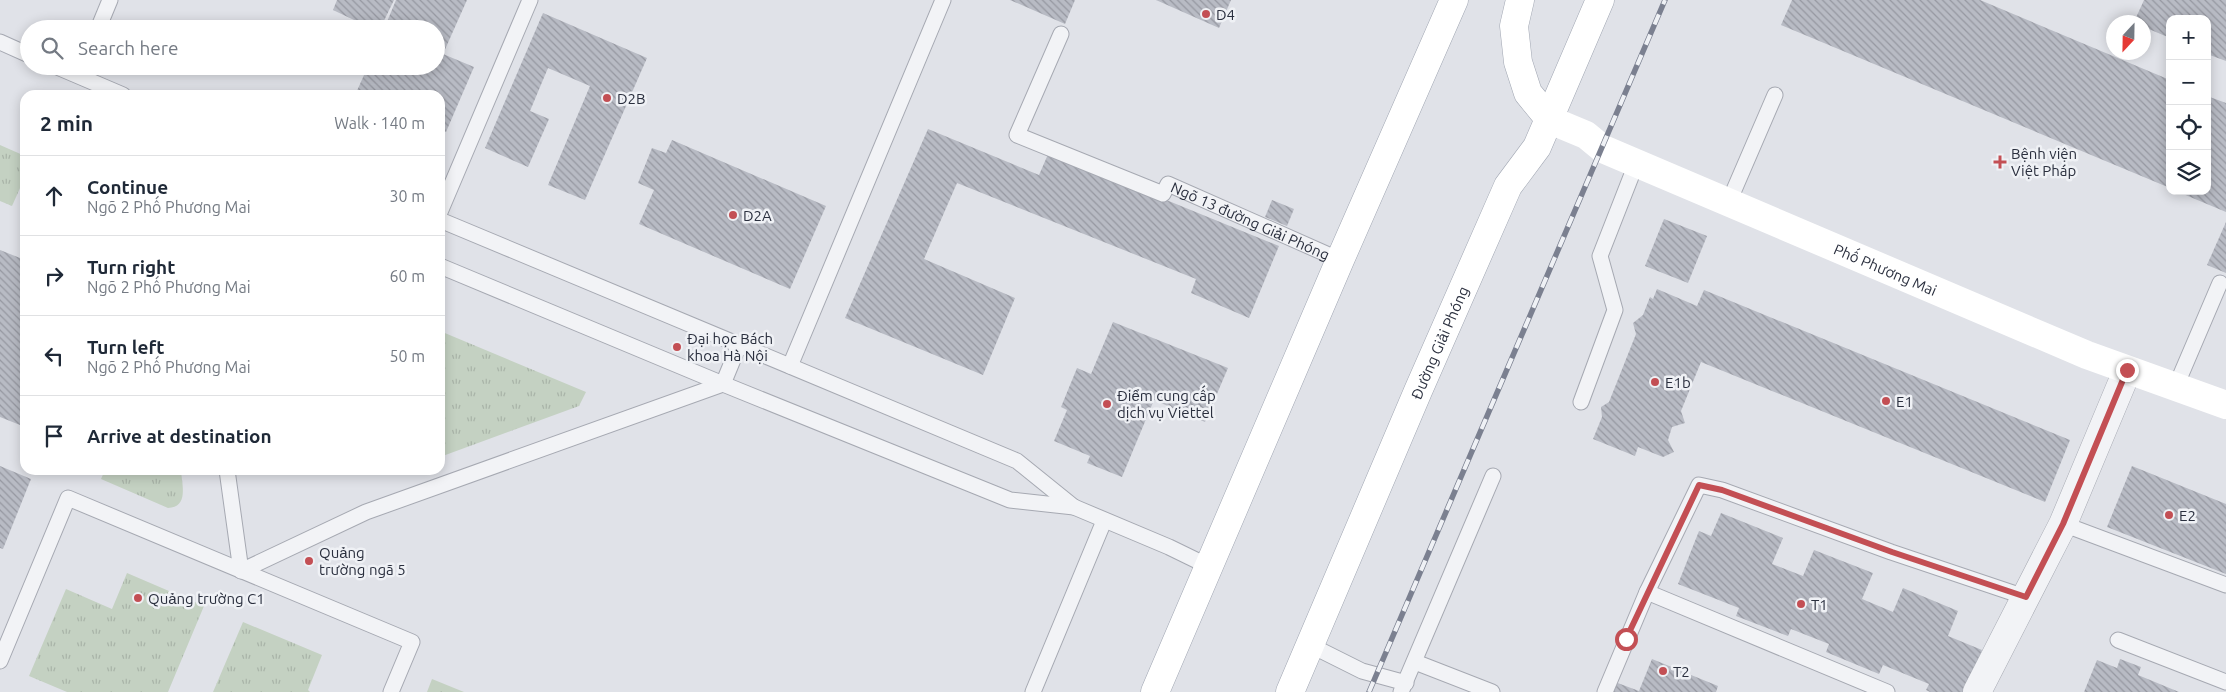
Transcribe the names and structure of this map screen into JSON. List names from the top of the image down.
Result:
{
  "streets": {
    "main road": ["Phố Phương Mai", "Đường Giải Phóng"],
    "lane": ["Ngõ 13 đường Giải Phóng"]
  },
  "crossings": [
    ["Phố Phương Mai", "Đường Giải Phóng"]
  ],
  "places": {
    "other": [
      "D4",
      "D2B",
      "D2A",
      "Đại học Bách khoa Hà Nội",
      "E1b",
      "E1",
      "Điểm cung cấp dịch vụ Viettel",
      "E2",
      "Quảng trường ngã 5",
      "Quảng trường C1",
      "T1",
      "T2"
    ],
    "health": ["Bệnh viện Việt Pháp"]
  },
  "north": "bottom",
  "page": {
    "map_buttons": ["+", "−"],
    "search": "Search here",
    "heading": ["2 min", "Walk · 140 m"],
    "list": [
      ["Continue", "Ngõ 2 Phố Phương Mai", "30 m"],
      ["Turn right", "Ngõ 2 Phố Phương Mai", "60 m"],
      ["Turn left", "Ngõ 2 Phố Phương Mai", "50 m"],
      "Arrive at destination"
    ]
  }
}
